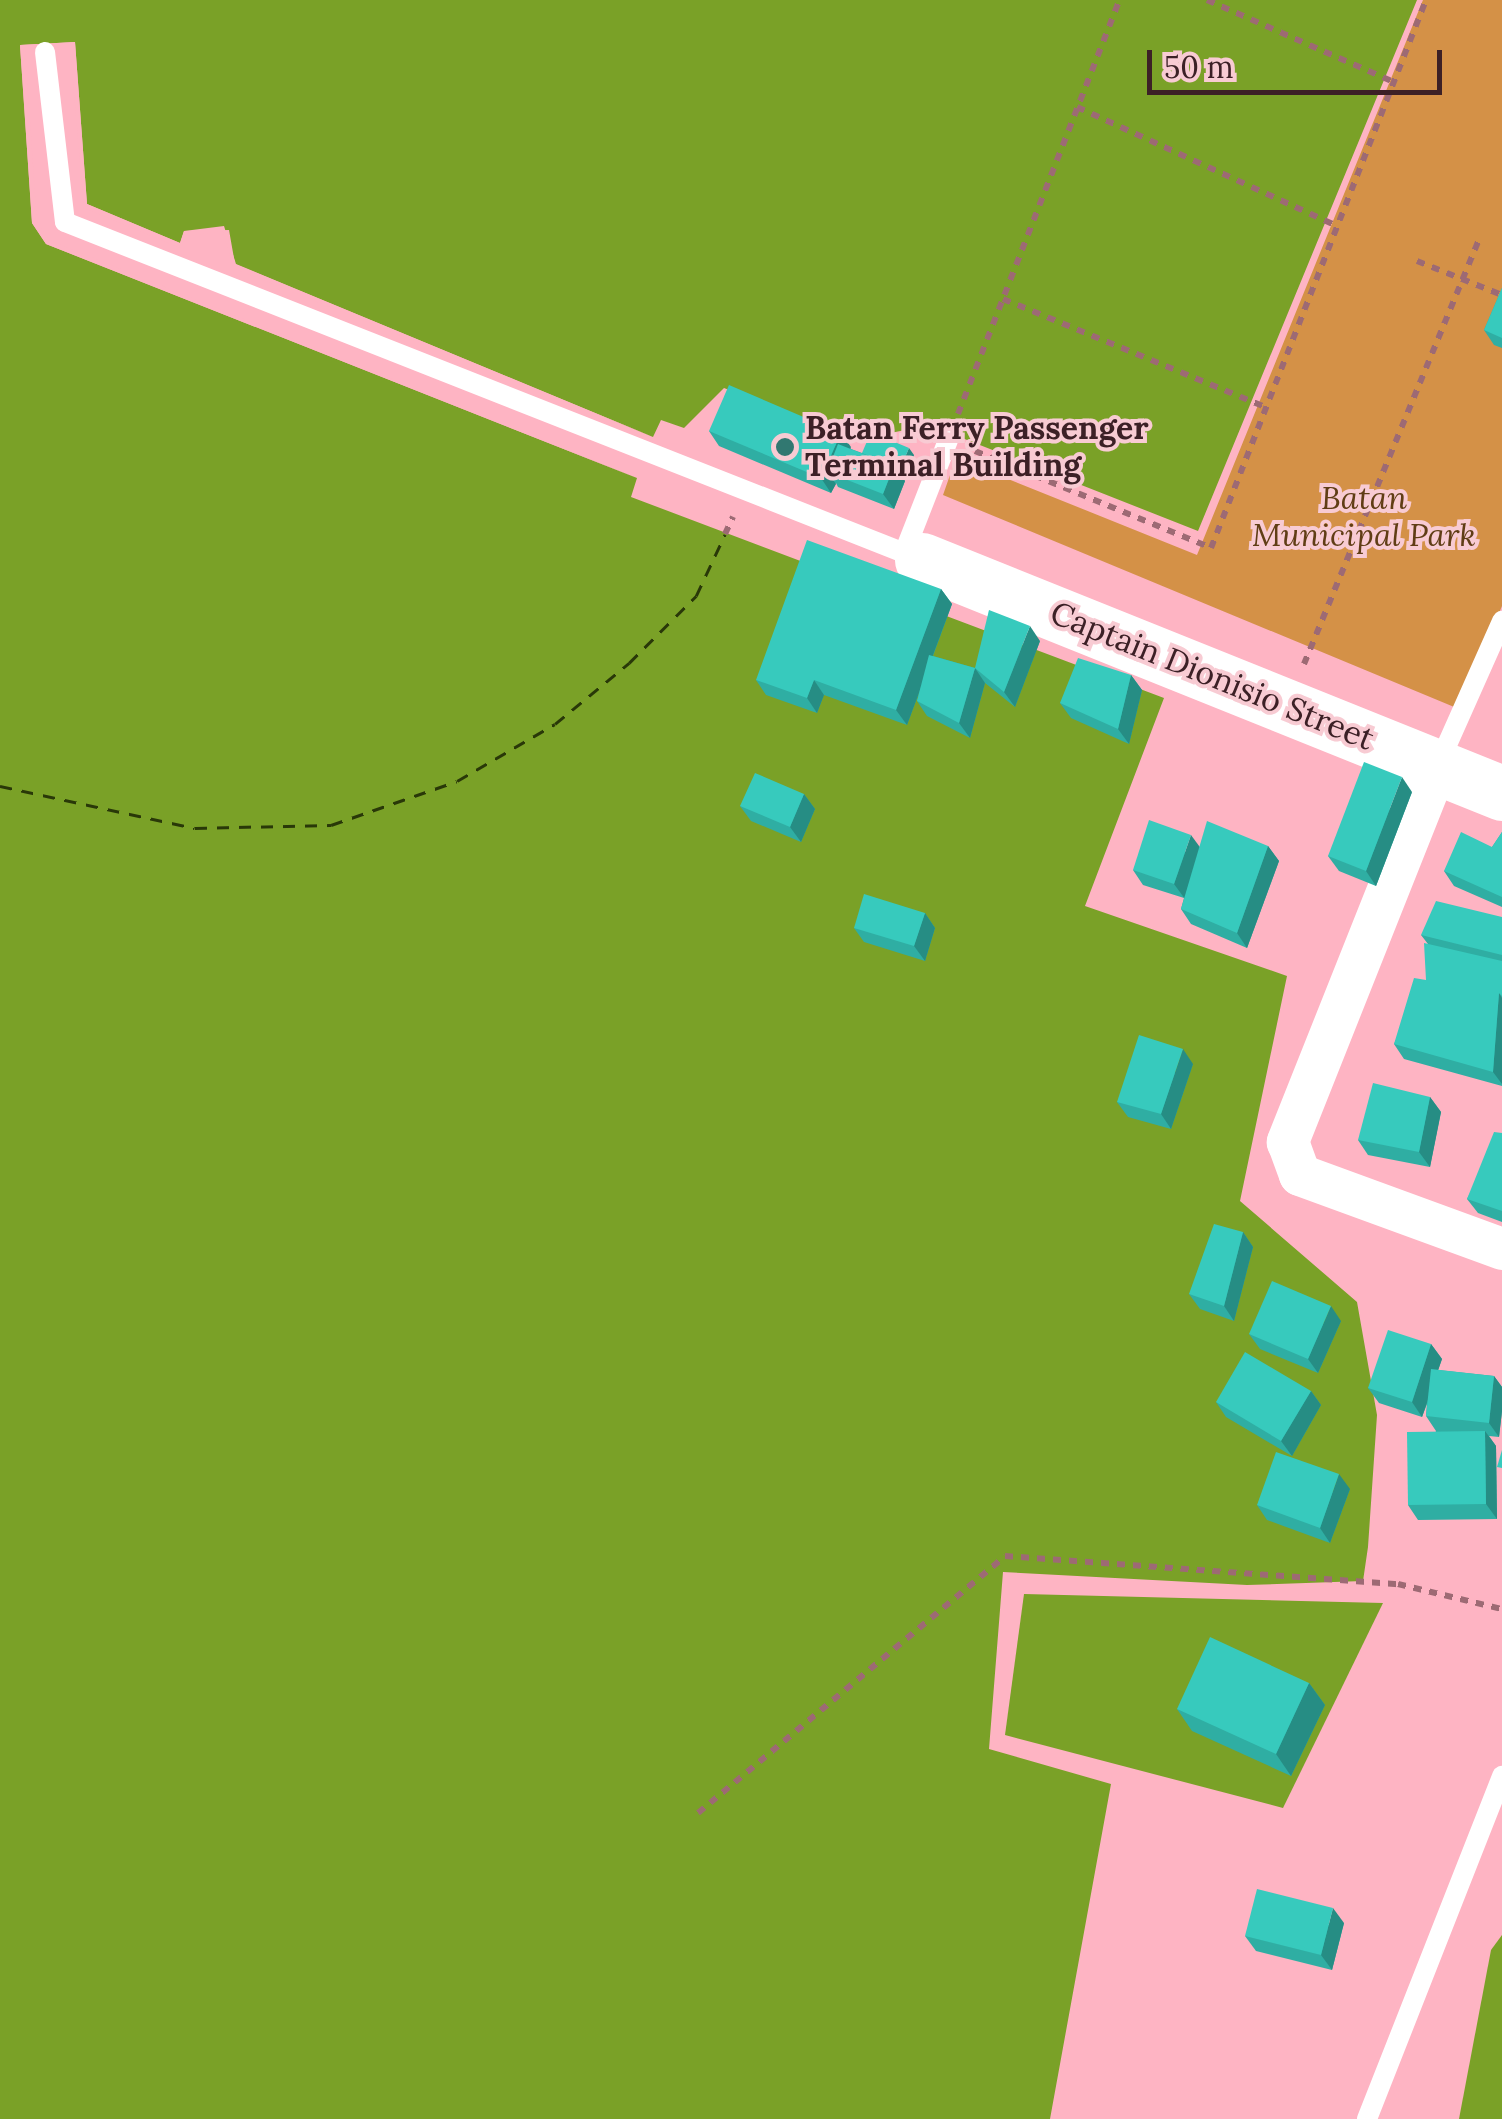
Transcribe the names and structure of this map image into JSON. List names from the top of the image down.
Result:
{
  "streets": {
    "street": ["Captain Dionisio Street"]
  },
  "parks": ["Batan Municipal Park"],
  "places": ["Batan Ferry Passenger Terminal Building"],
  "scale_bar": "50 m"
}
